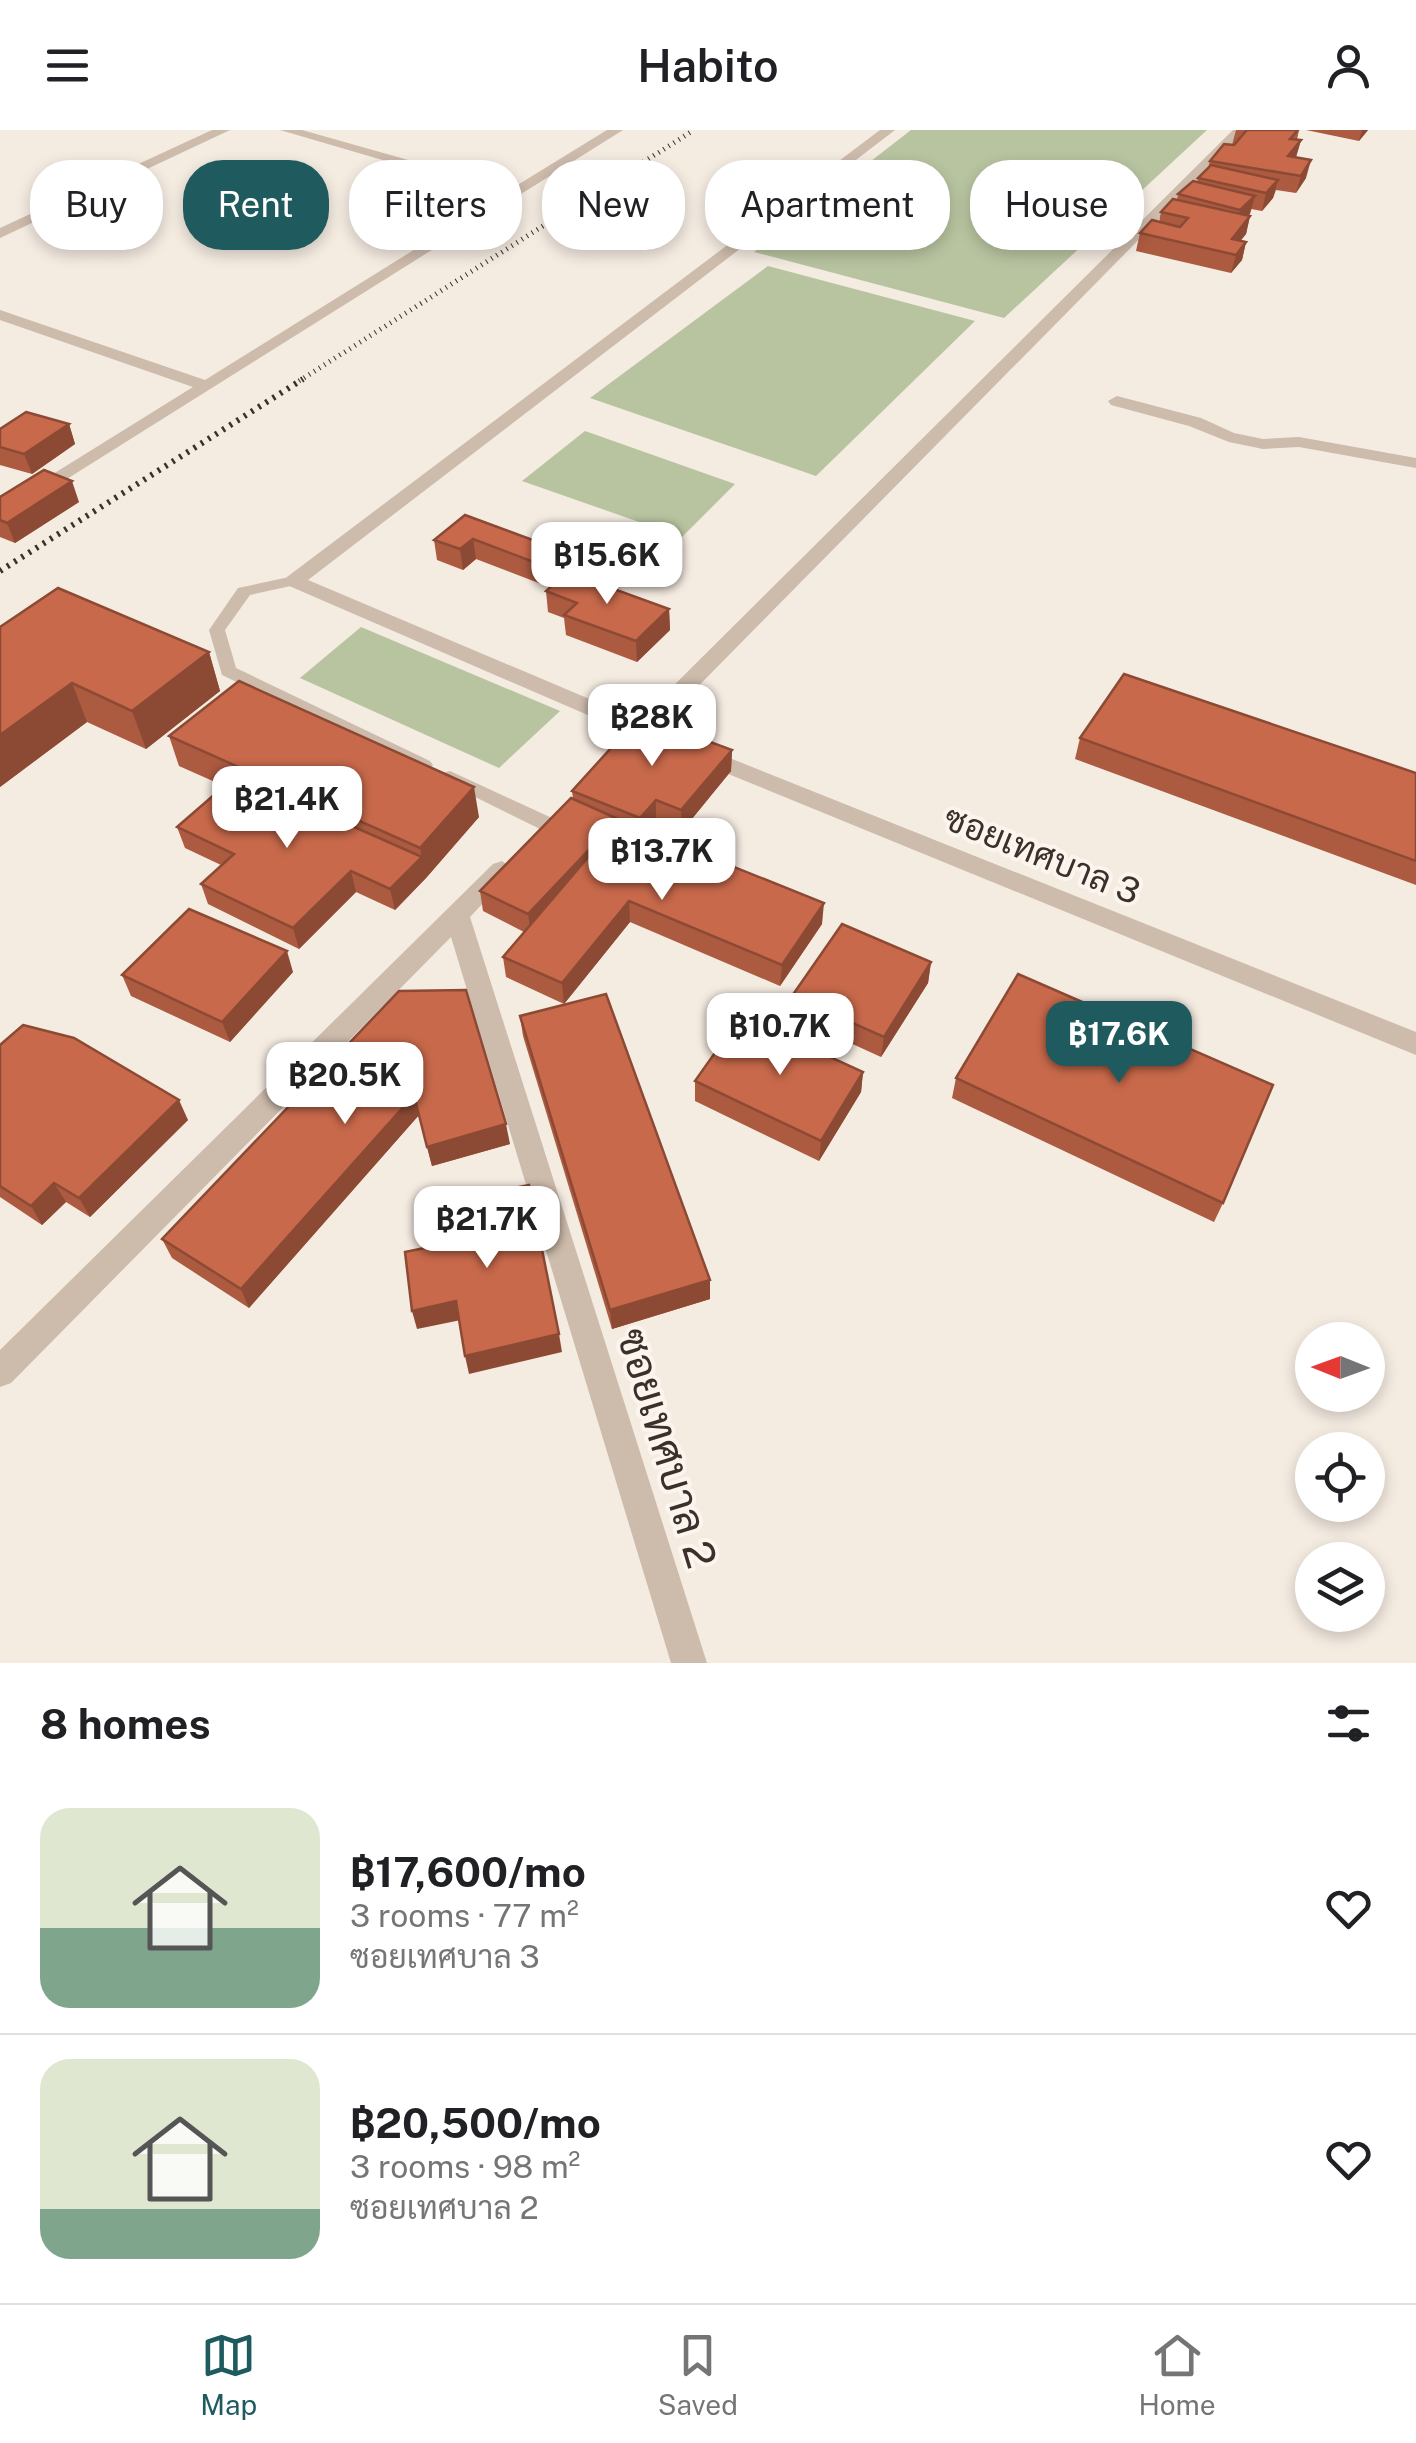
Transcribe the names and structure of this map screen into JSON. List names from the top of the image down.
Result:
{
  "streets": {
    "street": ["ซอยเทศบาล 3", "ซอยเทศบาล 2"]
  },
  "north": "left",
  "page": {
    "header": "Habito",
    "chip": [
      "Buy",
      "Rent",
      "Filters",
      "New",
      "Apartment",
      "House"
    ],
    "price": [
      "฿15.6K",
      "฿28K",
      "฿21.4K",
      "฿13.7K",
      "฿10.7K",
      "฿17.6K",
      "฿20.5K",
      "฿21.7K"
    ],
    "heading": "8 homes",
    "list": [
      {
        "name": "฿17,600/mo",
        "note": "3 rooms · 77 m² · ซอยเทศบาล 3"
      },
      {
        "name": "฿20,500/mo",
        "note": "3 rooms · 98 m² · ซอยเทศบาล 2"
      }
    ],
    "tabs": ["Map", "Saved", "Home"]
  }
}
